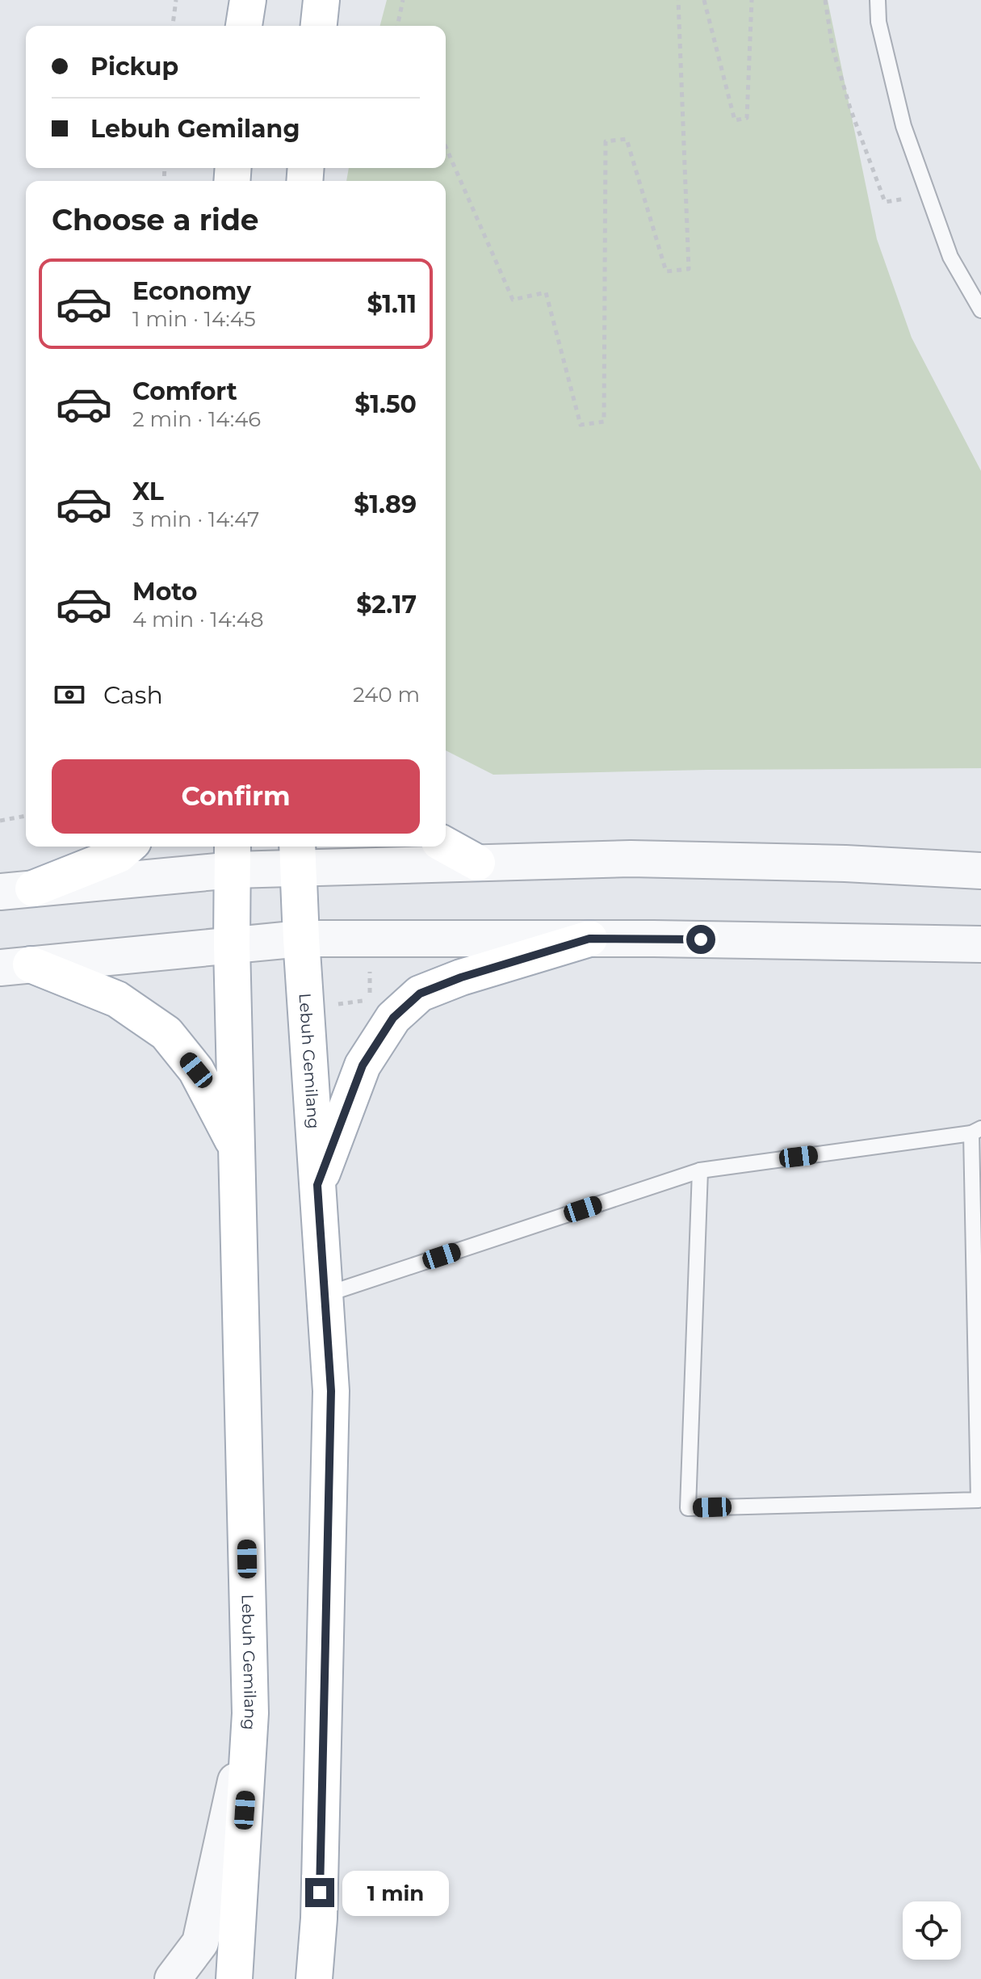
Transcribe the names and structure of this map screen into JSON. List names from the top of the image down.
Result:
{
  "streets": {
    "main road": ["Lebuh Gemilang"]
  },
  "page": {
    "banner": ["Pickup", "Lebuh Gemilang"],
    "heading": "Choose a ride",
    "list": [
      {
        "name": "Economy",
        "note": "1 min · 14:45",
        "value": "$1.11"
      },
      {
        "name": "Comfort",
        "note": "2 min · 14:46",
        "value": "$1.50"
      },
      {
        "name": "XL",
        "note": "3 min · 14:47",
        "value": "$1.89"
      },
      {
        "name": "Moto",
        "note": "4 min · 14:48",
        "value": "$2.17"
      }
    ],
    "pay": ["Cash", "240 m"],
    "buttons": "Confirm",
    "bubble": "1 min"
  }
}
